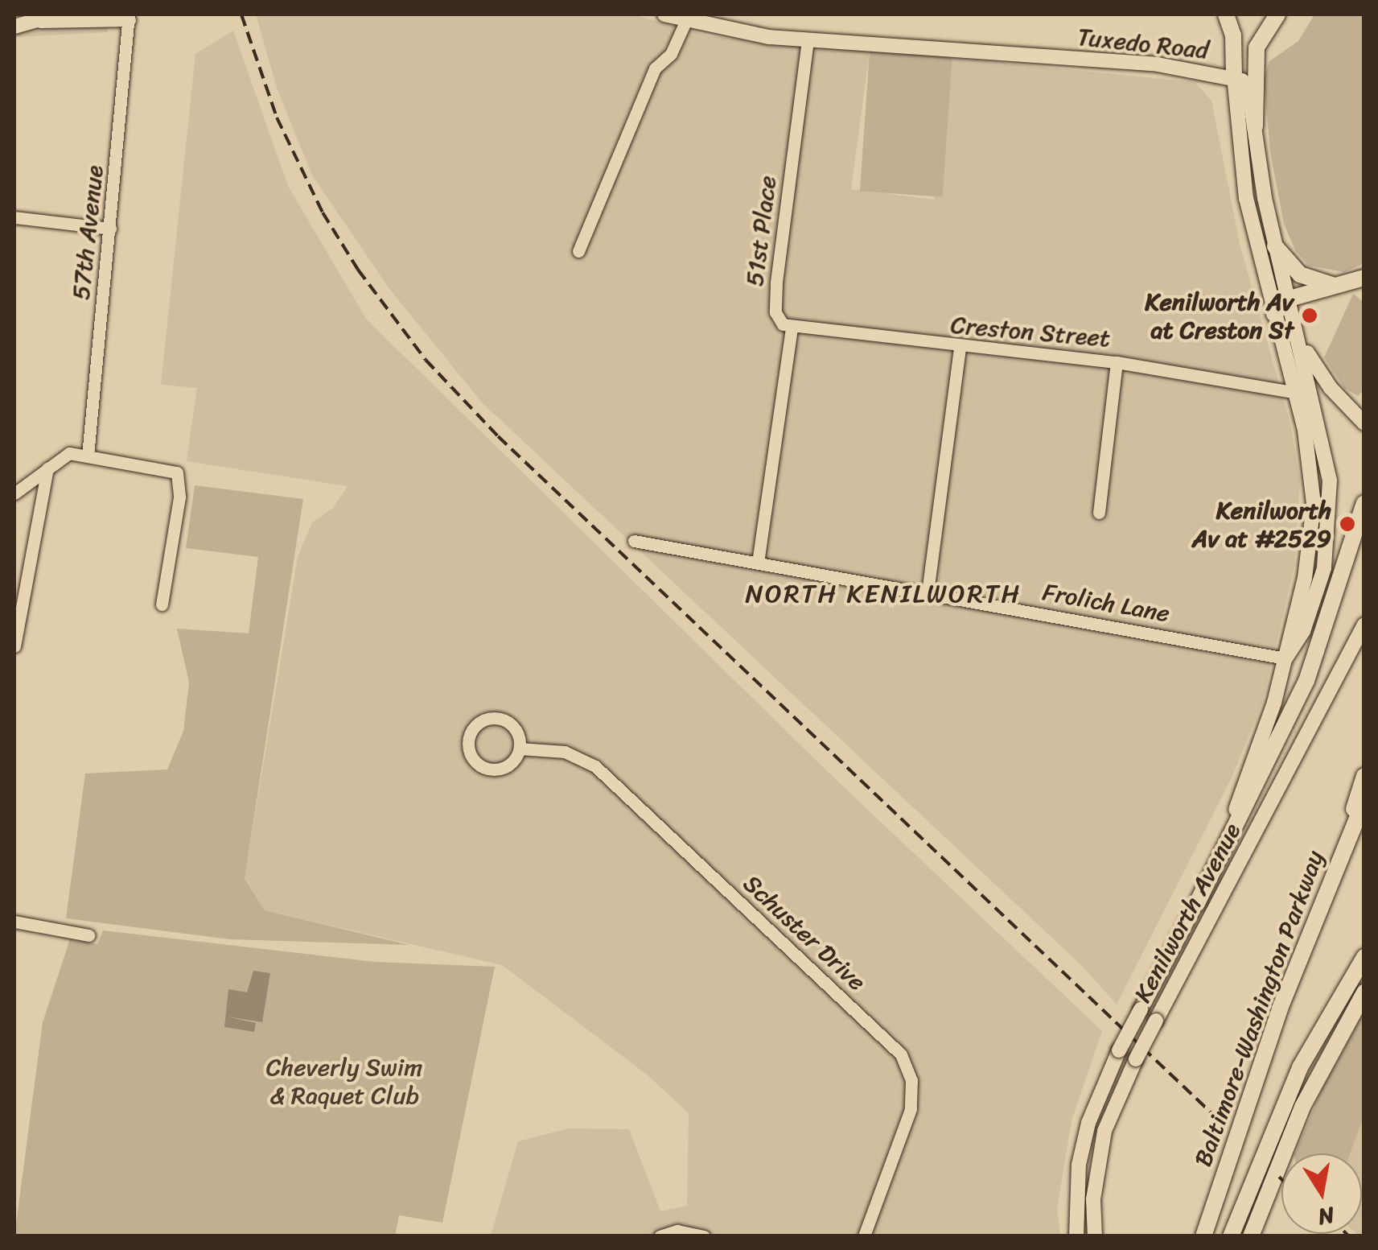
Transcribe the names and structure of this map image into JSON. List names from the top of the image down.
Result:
{
  "streets": {
    "highway": ["Baltimore-Washington Parkway"],
    "main road": ["Tuxedo Road", "Kenilworth Avenue"],
    "street": [
      "51st Place",
      "57th Avenue",
      "Creston Street",
      "Frolich Lane",
      "Schuster Drive"
    ]
  },
  "crossings": [
    ["Tuxedo Road", "51st Place"],
    ["Tuxedo Road", "Kenilworth Avenue"],
    ["51st Place", "Creston Street"],
    ["Creston Street", "Kenilworth Avenue"],
    ["Frolich Lane", "Kenilworth Avenue"]
  ],
  "districts": ["NORTH KENILWORTH"],
  "parks": ["Cheverly Swim & Raquet Club"],
  "places": ["Kenilworth Av at Creston St", "Kenilworth Av at #2529"],
  "north": "bottom"
}
